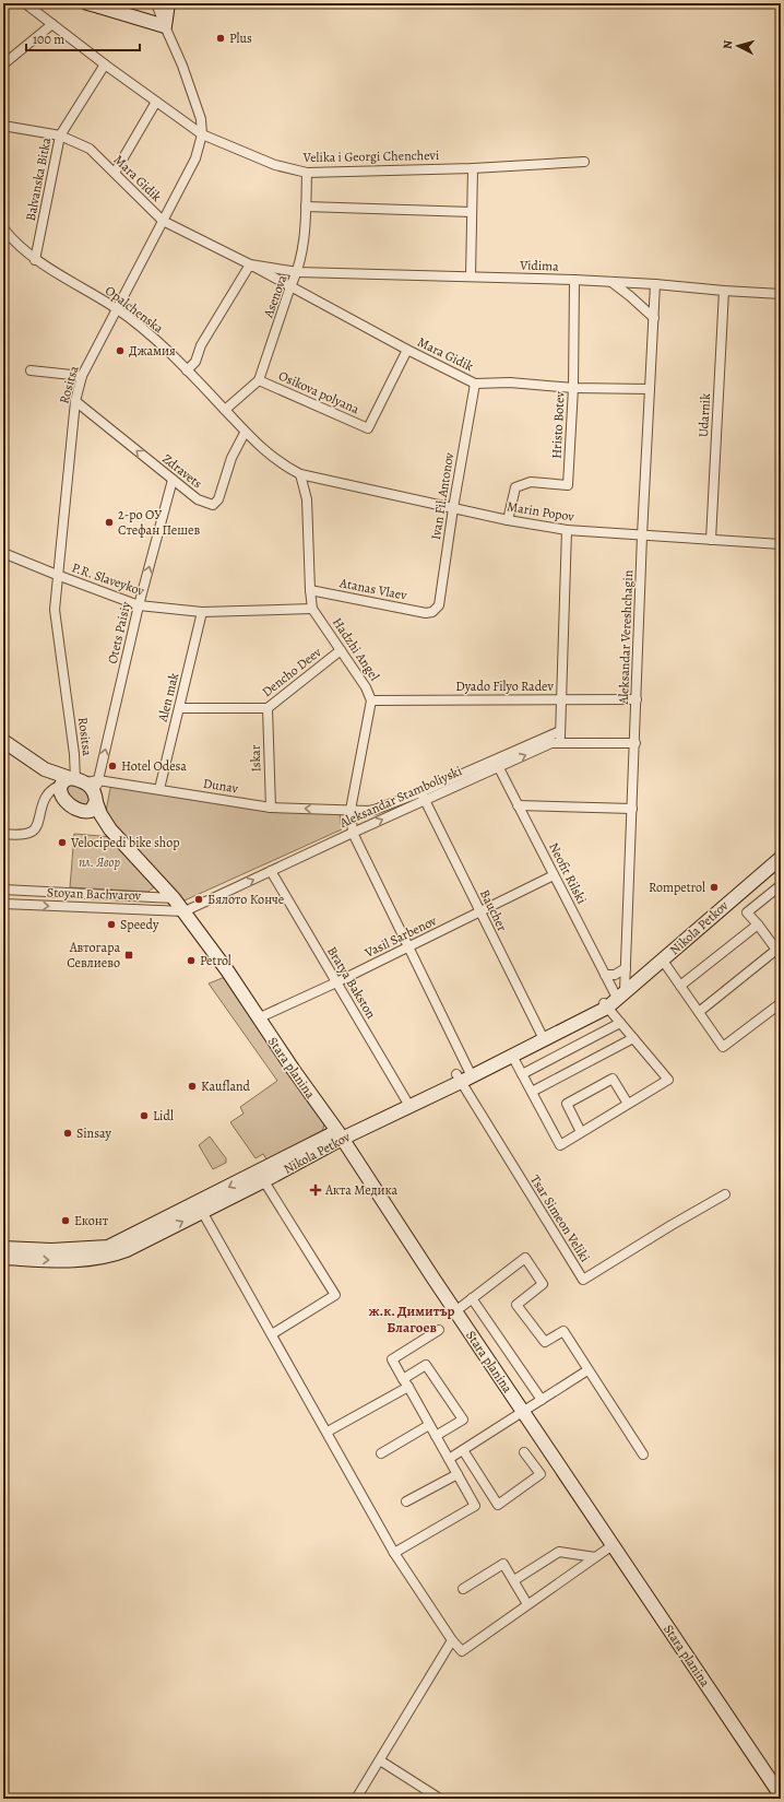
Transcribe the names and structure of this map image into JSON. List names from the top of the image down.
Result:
{
  "streets": {
    "street": [
      "Velika i Georgi Chenchevi",
      "Mara Gidik",
      "Balvanska Bitka",
      "Vidima",
      "Asenova",
      "Opalchenska",
      "Rositsa",
      "Osikova polyana",
      "Udarnik",
      "Hristo Botev",
      "Zdravets",
      "Ivan Fil.Antonov",
      "Marin Popov",
      "P.R. Slaveykov",
      "Atanas Vlaev",
      "Otets Paisiy",
      "Aleksandar Vereshchagin",
      "Hadzhi Angel",
      "Dencho Deev",
      "Dyado Filyo Radev",
      "Alen mak",
      "Iskar",
      "Dunav",
      "Aleksandar Stamboliyski",
      "Neofit Rilski",
      "Stoyan Bachvarov",
      "Baucher",
      "Nikola Petkov",
      "Vasil Sarbenov",
      "Bratya Bakston",
      "Stara planina",
      "Tsar Simeon Veliki"
    ]
  },
  "crossings": [
    ["Velika i Georgi Chenchevi", "Balvanska Bitka"],
    ["Velika i Georgi Chenchevi", "Asenova"],
    ["Velika i Georgi Chenchevi", "Rositsa"],
    ["Mara Gidik", "Balvanska Bitka"],
    ["Mara Gidik", "Vidima"],
    ["Mara Gidik", "Asenova"],
    ["Mara Gidik", "Rositsa"],
    ["Mara Gidik", "Osikova polyana"],
    ["Mara Gidik", "Hristo Botev"],
    ["Mara Gidik", "Ivan Fil.Antonov"],
    ["Mara Gidik", "Aleksandar Vereshchagin"],
    ["Balvanska Bitka", "Opalchenska"],
    ["Vidima", "Asenova"],
    ["Vidima", "Udarnik"],
    ["Vidima", "Hristo Botev"],
    ["Vidima", "Aleksandar Vereshchagin"],
    ["Asenova", "Osikova polyana"],
    ["Opalchenska", "Rositsa"],
    ["Opalchenska", "Zdravets"],
    ["Opalchenska", "Marin Popov"],
    ["Opalchenska", "Hadzhi Angel"],
    ["Rositsa", "Zdravets"],
    ["Rositsa", "P.R. Slaveykov"],
    ["Rositsa", "Otets Paisiy"],
    ["Rositsa", "Dunav"],
    ["Rositsa", "Stara planina"],
    ["Udarnik", "Marin Popov"],
    ["Hristo Botev", "Marin Popov"],
    ["Zdravets", "Otets Paisiy"],
    ["Ivan Fil.Antonov", "Marin Popov"],
    ["Ivan Fil.Antonov", "Atanas Vlaev"],
    ["Marin Popov", "Aleksandar Vereshchagin"],
    ["Marin Popov", "Hadzhi Angel"],
    ["P.R. Slaveykov", "Otets Paisiy"],
    ["P.R. Slaveykov", "Hadzhi Angel"],
    ["P.R. Slaveykov", "Alen mak"],
    ["Atanas Vlaev", "Hadzhi Angel"],
    ["Otets Paisiy", "Dunav"],
    ["Otets Paisiy", "Stara planina"],
    ["Aleksandar Vereshchagin", "Dyado Filyo Radev"],
    ["Aleksandar Vereshchagin", "Aleksandar Stamboliyski"],
    ["Aleksandar Vereshchagin", "Neofit Rilski"],
    ["Aleksandar Vereshchagin", "Nikola Petkov"],
    ["Hadzhi Angel", "Dencho Deev"],
    ["Hadzhi Angel", "Dyado Filyo Radev"],
    ["Hadzhi Angel", "Dunav"],
    ["Hadzhi Angel", "Aleksandar Stamboliyski"],
    ["Hadzhi Angel", "Tsar Simeon Veliki"],
    ["Dencho Deev", "Alen mak"],
    ["Dencho Deev", "Iskar"],
    ["Alen mak", "Dunav"],
    ["Iskar", "Dunav"],
    ["Dunav", "Aleksandar Stamboliyski"],
    ["Dunav", "Stara planina"],
    ["Aleksandar Stamboliyski", "Neofit Rilski"],
    ["Aleksandar Stamboliyski", "Stoyan Bachvarov"],
    ["Aleksandar Stamboliyski", "Baucher"],
    ["Aleksandar Stamboliyski", "Bratya Bakston"],
    ["Aleksandar Stamboliyski", "Stara planina"],
    ["Aleksandar Stamboliyski", "Tsar Simeon Veliki"],
    ["Neofit Rilski", "Nikola Petkov"],
    ["Neofit Rilski", "Vasil Sarbenov"],
    ["Stoyan Bachvarov", "Stara planina"],
    ["Baucher", "Nikola Petkov"],
    ["Baucher", "Vasil Sarbenov"],
    ["Nikola Petkov", "Bratya Bakston"],
    ["Nikola Petkov", "Stara planina"],
    ["Nikola Petkov", "Tsar Simeon Veliki"],
    ["Vasil Sarbenov", "Bratya Bakston"],
    ["Vasil Sarbenov", "Stara planina"],
    ["Vasil Sarbenov", "Tsar Simeon Veliki"]
  ],
  "one_way": ["Zdravets", "Otets Paisiy"],
  "districts": ["ж.к. Димитър Благоев"],
  "parks": ["пл. Явор"],
  "places": {
    "other": [
      "Plus",
      "Джамия",
      "2-ро ОУ Стефан Пешев",
      "Hotel Odesa",
      "Velocipedi bike shop",
      "Rompetrol",
      "Бялото Конче",
      "Speedy",
      "Petrol",
      "Kaufland",
      "Lidl",
      "Sinsay",
      "Еконт"
    ],
    "transit": ["Автогара Севлиево"],
    "health": ["Акта Медика"]
  },
  "scale_bar": "100 m",
  "north": "left"
}
